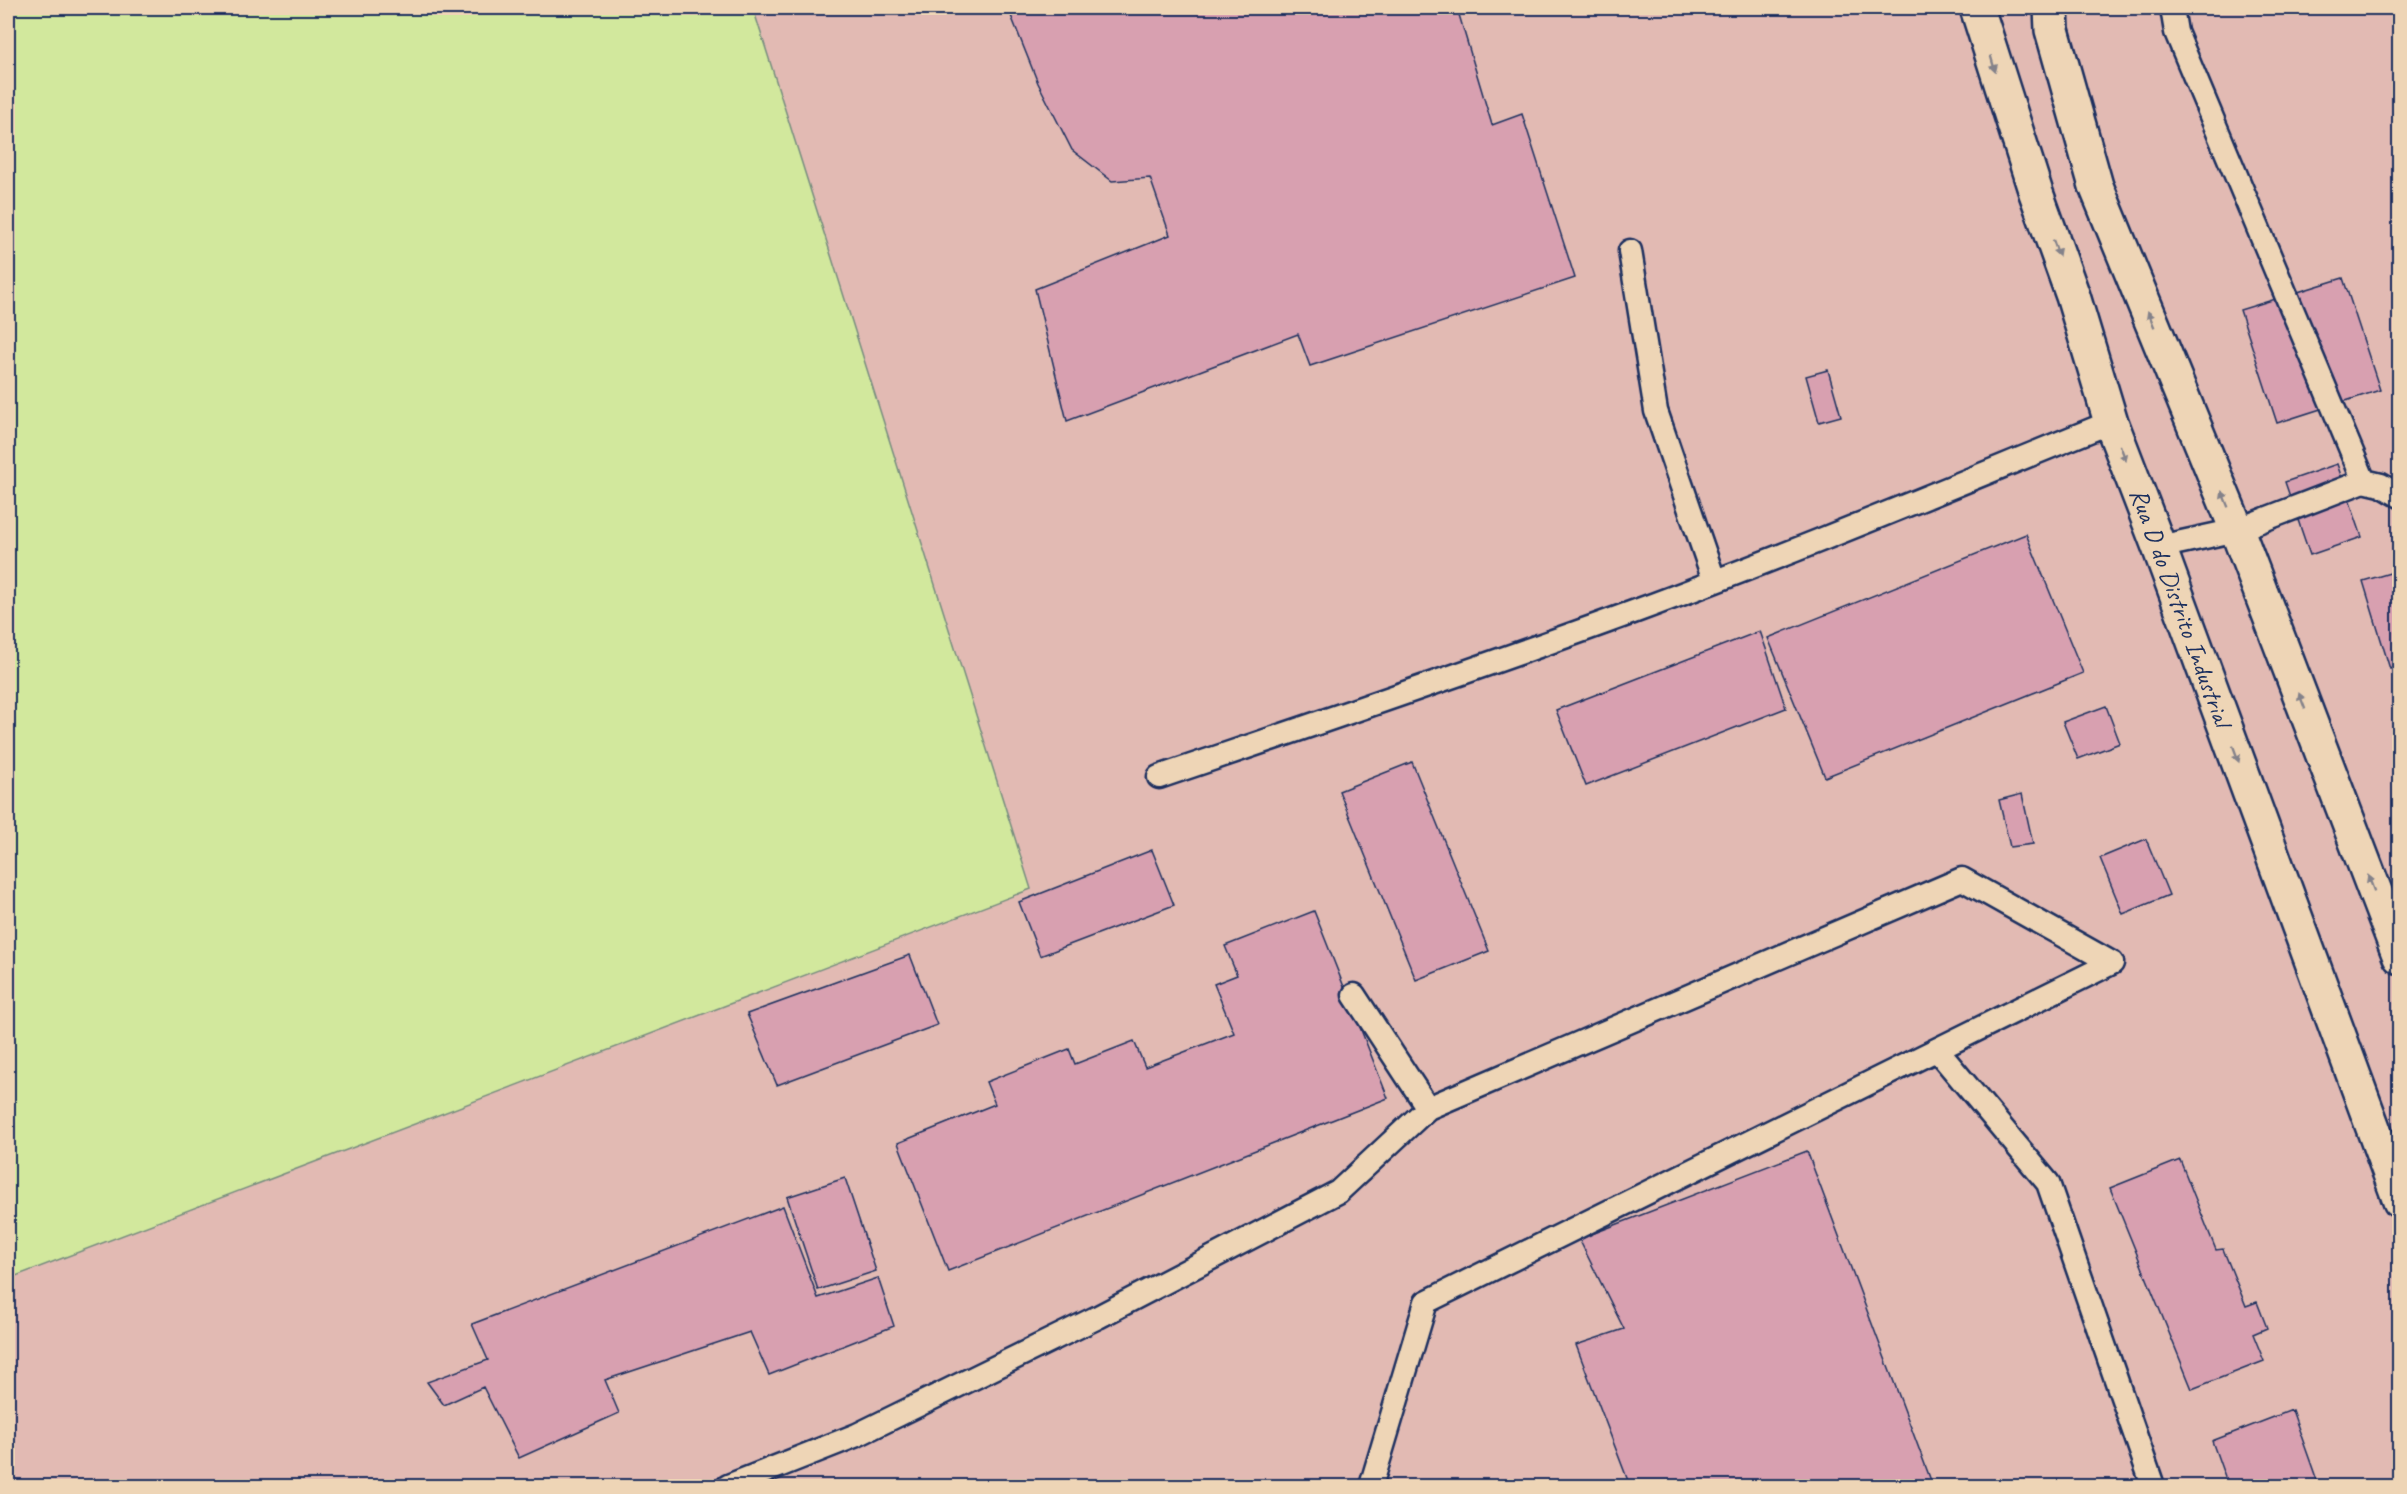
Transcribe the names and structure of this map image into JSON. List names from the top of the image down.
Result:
{
  "streets": {
    "street": ["Rua D do Distrito Industrial"]
  }
}
